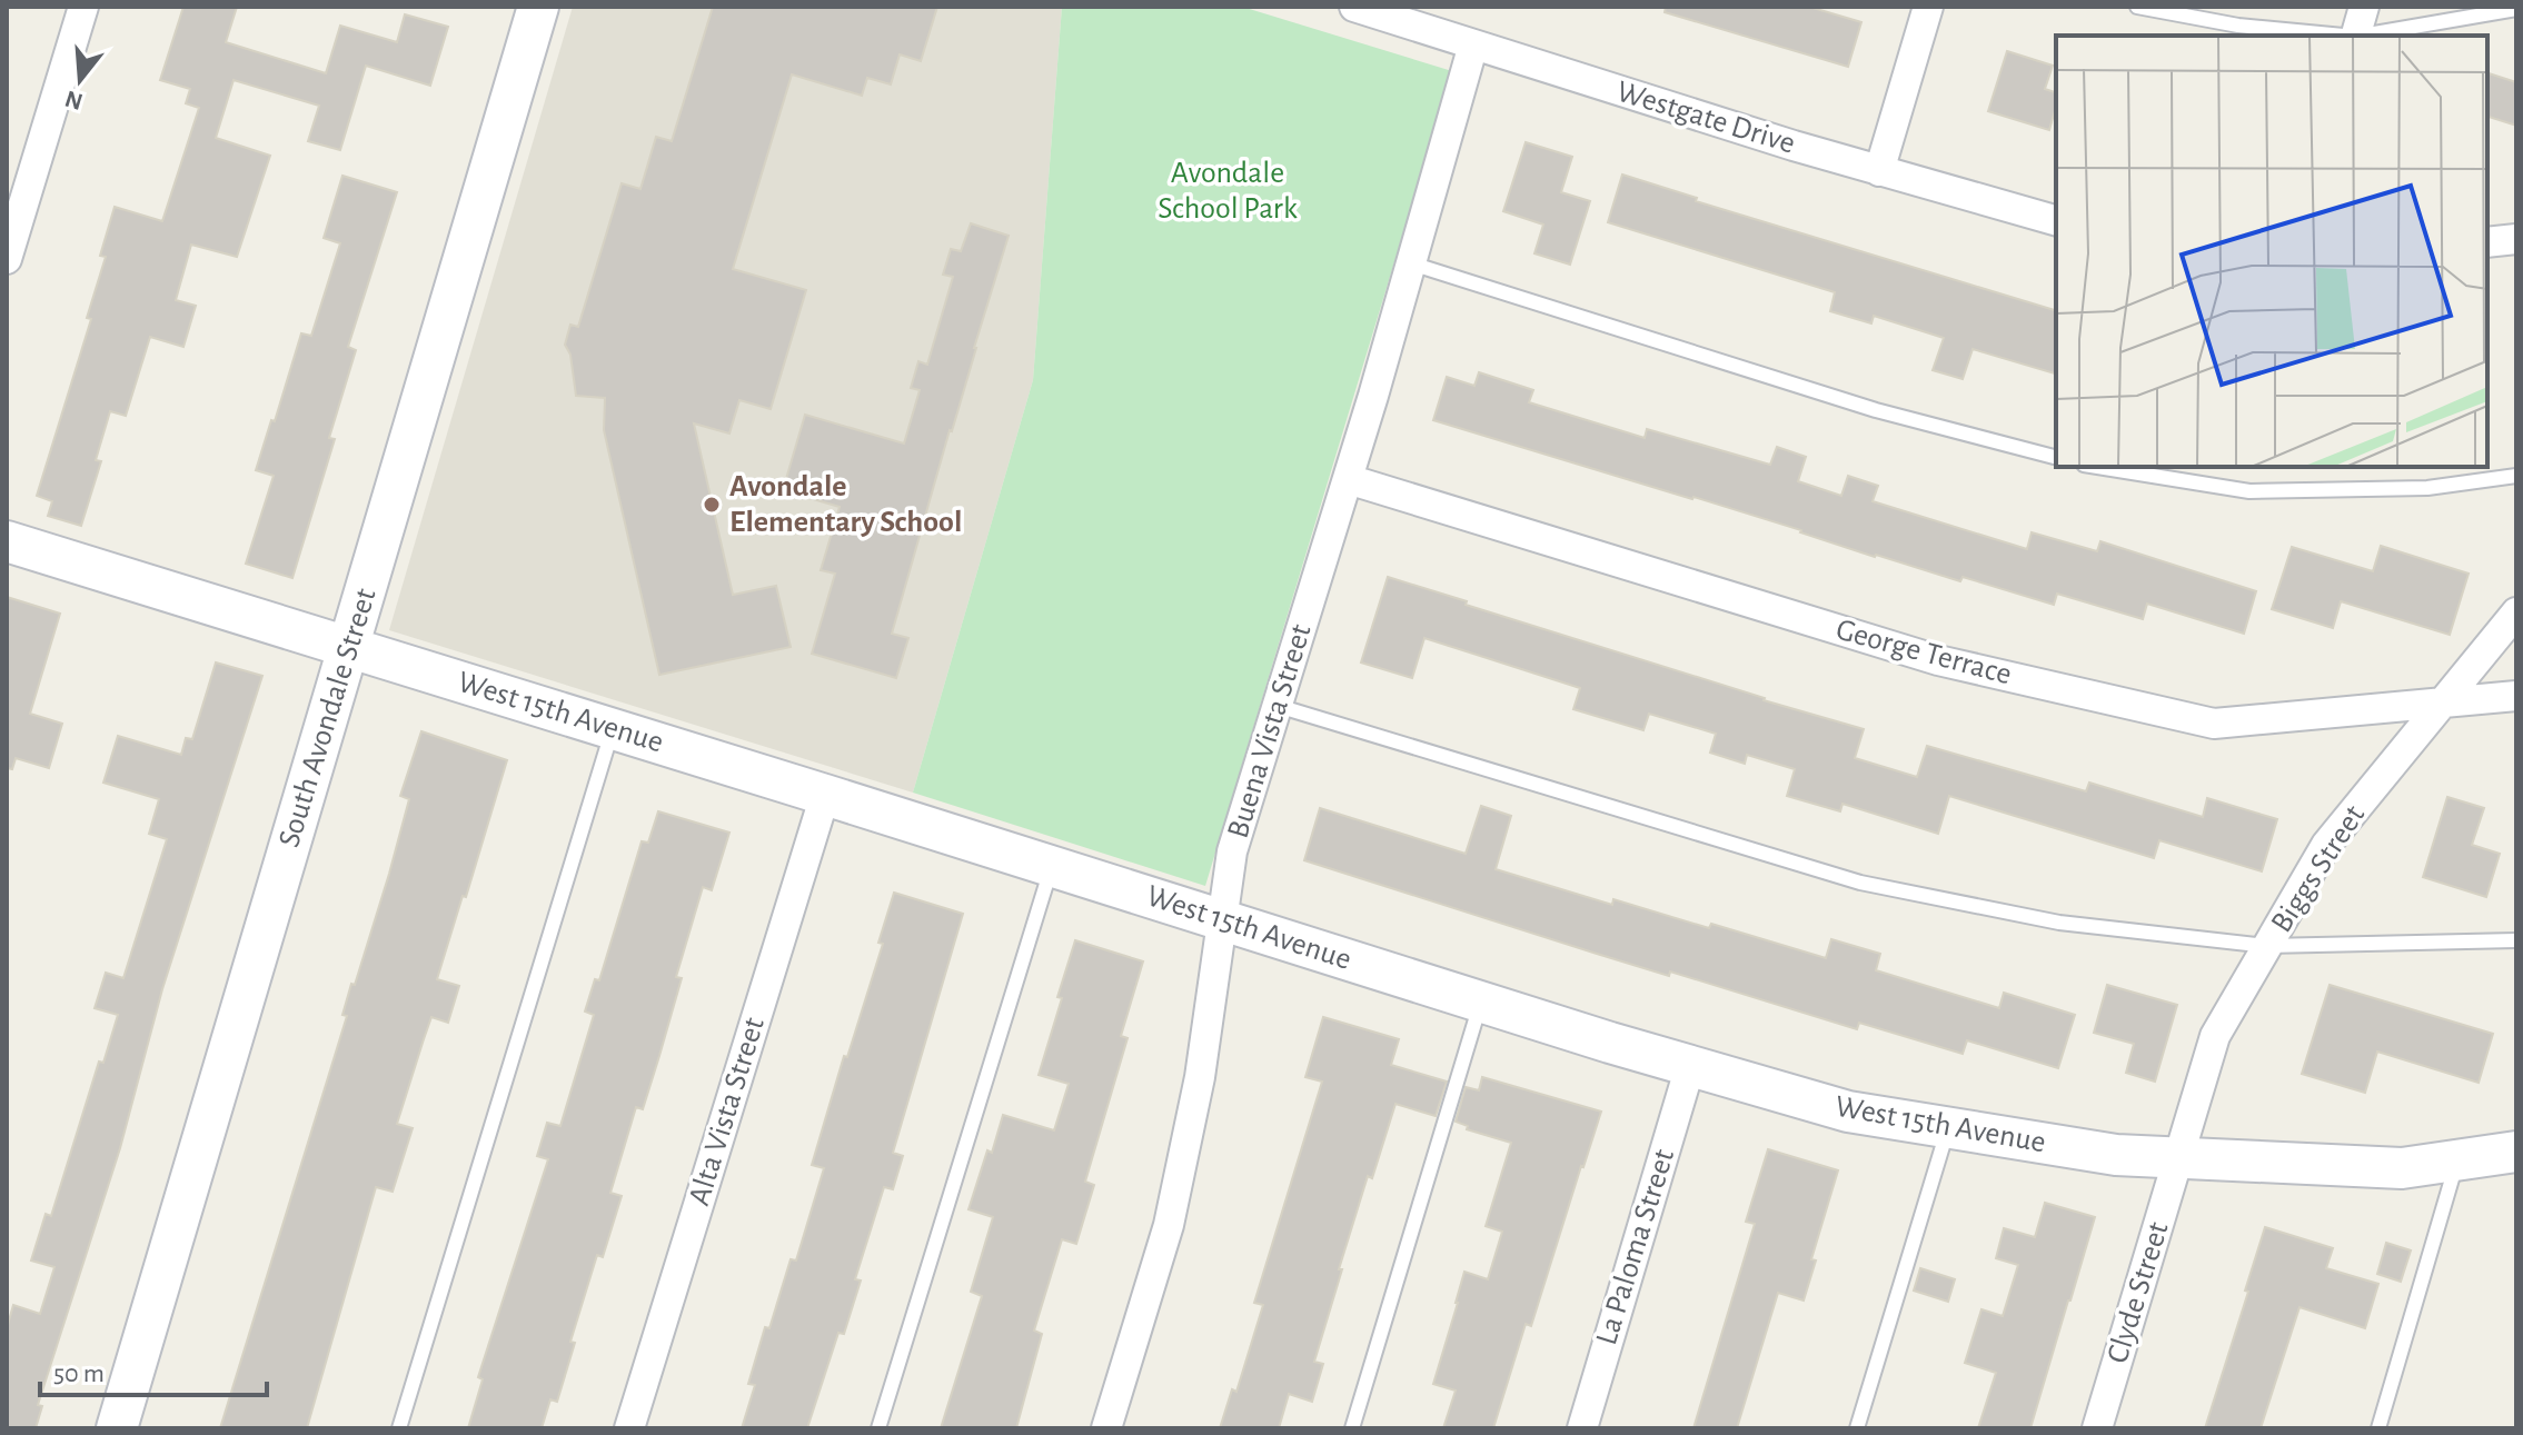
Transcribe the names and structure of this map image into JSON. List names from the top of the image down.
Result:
{
  "streets": {
    "street": [
      "Westgate Drive",
      "George Terrace",
      "West 15th Avenue",
      "South Avondale Street",
      "Buena Vista Street",
      "Biggs Street",
      "Alta Vista Street",
      "La Paloma Street",
      "Clyde Street"
    ]
  },
  "crossings": [
    ["Westgate Drive", "Buena Vista Street"],
    ["George Terrace", "Buena Vista Street"],
    ["George Terrace", "Biggs Street"],
    ["West 15th Avenue", "South Avondale Street"],
    ["West 15th Avenue", "Buena Vista Street"],
    ["West 15th Avenue", "Biggs Street"],
    ["West 15th Avenue", "Alta Vista Street"],
    ["West 15th Avenue", "La Paloma Street"],
    ["West 15th Avenue", "Clyde Street"],
    ["Biggs Street", "Clyde Street"]
  ],
  "parks": ["Avondale School Park"],
  "places": ["Avondale Elementary School"],
  "scale_bar": "50 m",
  "north": "bottom"
}
